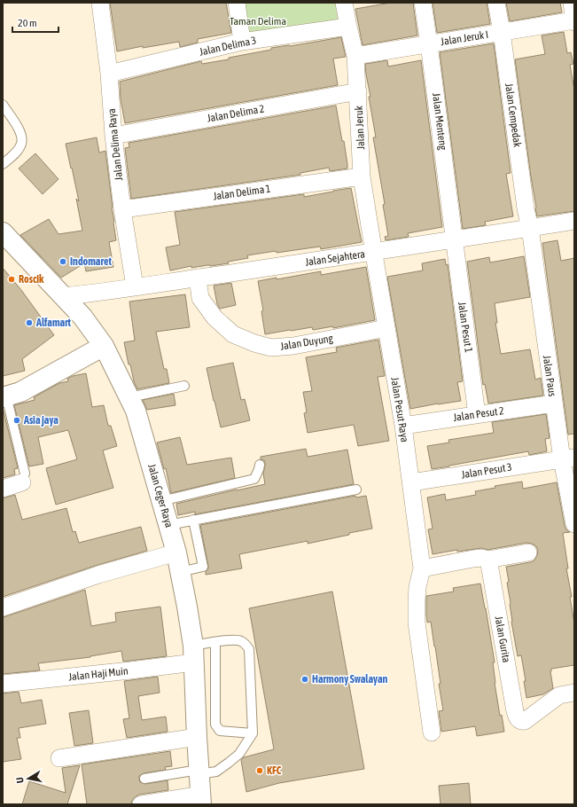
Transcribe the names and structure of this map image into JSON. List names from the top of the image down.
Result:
{
  "streets": {
    "main road": ["Jalan Ceger Raya"],
    "street": [
      "Jalan Jeruk I",
      "Jalan Delima 3",
      "Jalan Delima 2",
      "Jalan Cempedak",
      "Jalan Menteng",
      "Jalan Jeruk",
      "Jalan Delima Raya",
      "Jalan Delima 1",
      "Jalan Sejahtera",
      "Jalan Pesut 1",
      "Jalan Duyung",
      "Jalan Paus",
      "Jalan Pesut Raya",
      "Jalan Pesut 2",
      "Jalan Pesut 3",
      "Jalan Gurita",
      "Jalan Haji Muin"
    ]
  },
  "crossings": [
    ["Jalan Jeruk I", "Jalan Cempedak"],
    ["Jalan Jeruk I", "Jalan Menteng"],
    ["Jalan Jeruk I", "Jalan Jeruk"],
    ["Jalan Delima 3", "Jalan Jeruk"],
    ["Jalan Delima 3", "Jalan Delima Raya"],
    ["Jalan Delima 2", "Jalan Jeruk"],
    ["Jalan Delima 2", "Jalan Delima Raya"],
    ["Jalan Cempedak", "Jalan Sejahtera"],
    ["Jalan Cempedak", "Jalan Paus"],
    ["Jalan Menteng", "Jalan Sejahtera"],
    ["Jalan Menteng", "Jalan Pesut 1"],
    ["Jalan Jeruk", "Jalan Delima 1"],
    ["Jalan Jeruk", "Jalan Sejahtera"],
    ["Jalan Jeruk", "Jalan Pesut Raya"],
    ["Jalan Delima Raya", "Jalan Delima 1"],
    ["Jalan Delima Raya", "Jalan Sejahtera"],
    ["Jalan Sejahtera", "Jalan Pesut 1"],
    ["Jalan Sejahtera", "Jalan Duyung"],
    ["Jalan Sejahtera", "Jalan Paus"],
    ["Jalan Sejahtera", "Jalan Pesut Raya"],
    ["Jalan Sejahtera", "Jalan Ceger Raya"],
    ["Jalan Pesut 1", "Jalan Pesut 2"],
    ["Jalan Duyung", "Jalan Pesut Raya"],
    ["Jalan Paus", "Jalan Pesut 2"],
    ["Jalan Paus", "Jalan Pesut 3"],
    ["Jalan Pesut Raya", "Jalan Pesut 2"],
    ["Jalan Pesut Raya", "Jalan Pesut 3"],
    ["Jalan Ceger Raya", "Jalan Haji Muin"]
  ],
  "parks": ["Taman Delima"],
  "places": [
    "Indomaret",
    "Roscik",
    "Alfamart",
    "Asia jaya",
    "Harmony Swalayan",
    "KFC"
  ],
  "scale_bar": "20 m",
  "north": "left"
}
